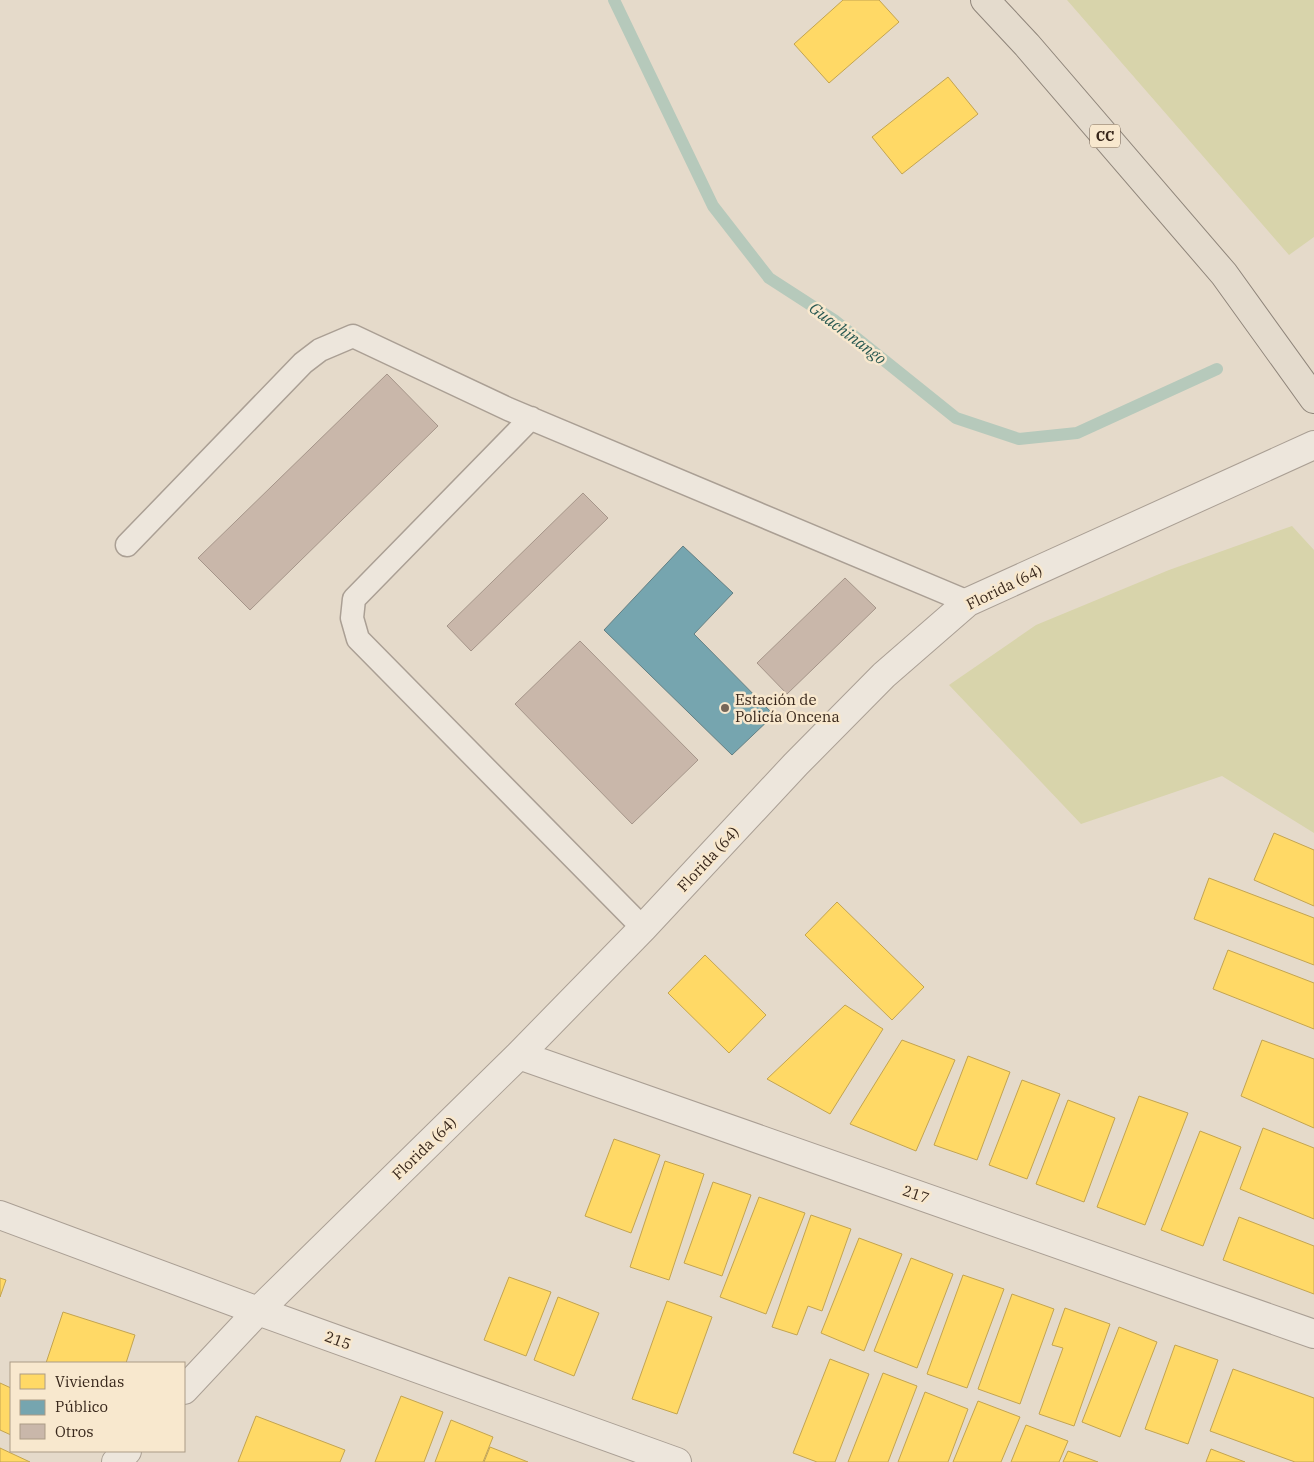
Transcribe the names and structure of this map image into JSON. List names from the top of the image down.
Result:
{
  "streets": {
    "main road": ["CC"],
    "street": ["Florida (64)", "217", "215"]
  },
  "crossings": [
    ["Florida (64)", "217"],
    ["Florida (64)", "215"]
  ],
  "water": ["Guachinango"],
  "places": ["Estación de Policía Oncena"],
  "legend": ["Viviendas", "Público", "Otros"]
}
